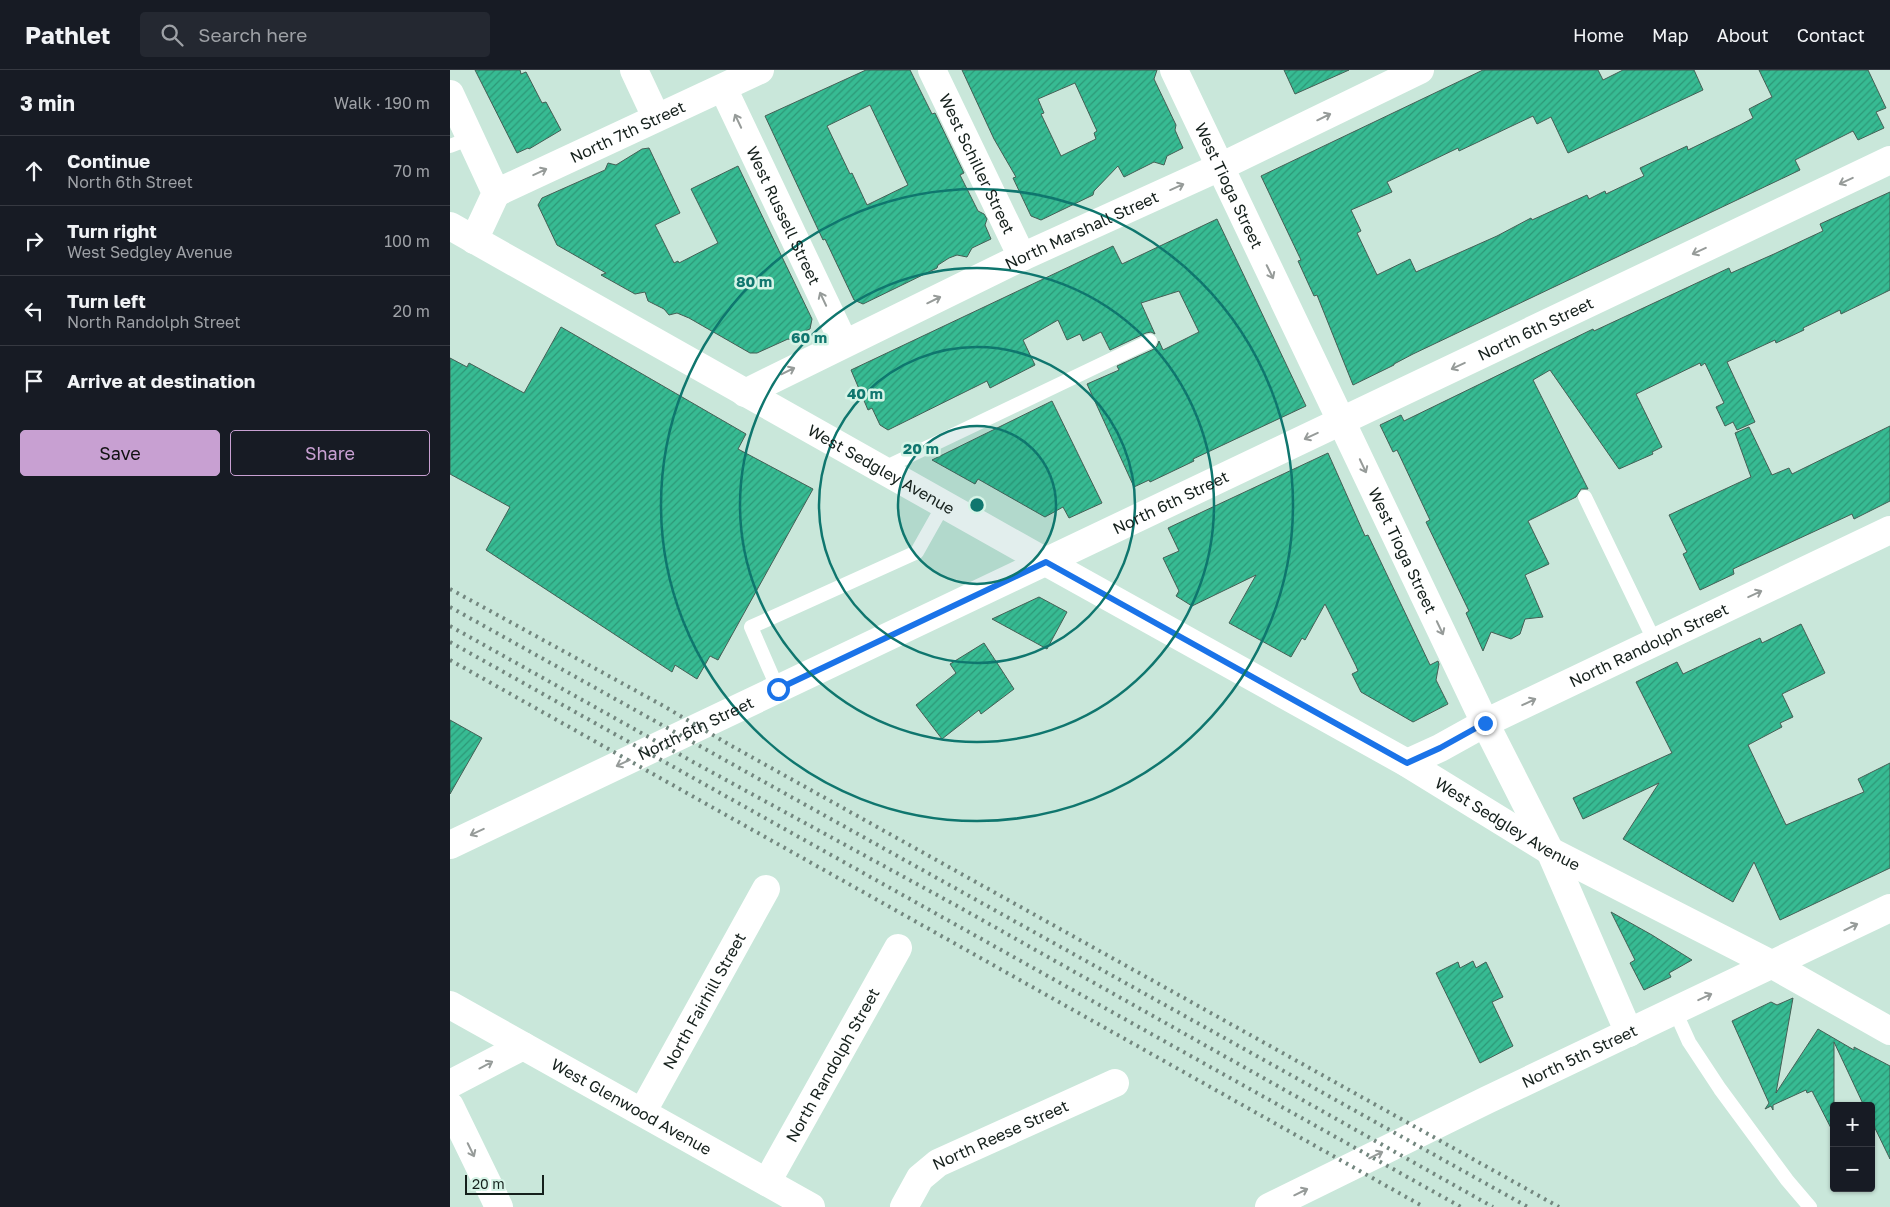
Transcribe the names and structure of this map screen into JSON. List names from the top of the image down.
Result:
{
  "streets": {
    "street": [
      "North 7th Street",
      "West Schiller Street",
      "West Tioga Street",
      "West Russell Street",
      "North Marshall Street",
      "North 6th Street",
      "West Sedgley Avenue",
      "North Randolph Street",
      "North Fairhill Street",
      "North 5th Street",
      "West Glenwood Avenue",
      "North Reese Street"
    ]
  },
  "crossings": [
    ["North 7th Street", "West Russell Street"],
    ["West Schiller Street", "North Marshall Street"],
    ["West Tioga Street", "North Marshall Street"],
    ["West Tioga Street", "North 6th Street"],
    ["West Tioga Street", "West Sedgley Avenue"],
    ["West Tioga Street", "North Randolph Street"],
    ["West Tioga Street", "North 5th Street"],
    ["West Russell Street", "North Marshall Street"],
    ["North Marshall Street", "West Sedgley Avenue"],
    ["North 6th Street", "West Sedgley Avenue"],
    ["West Sedgley Avenue", "North Randolph Street"],
    ["West Sedgley Avenue", "North 5th Street"],
    ["North Randolph Street", "West Glenwood Avenue"],
    ["North Fairhill Street", "West Glenwood Avenue"]
  ],
  "one_way": [
    "North 7th Street",
    "West Tioga Street",
    "West Russell Street",
    "North Marshall Street",
    "North 6th Street",
    "North Randolph Street",
    "North 5th Street"
  ],
  "scale_bar": "20 m",
  "page": {
    "header": "Pathlet",
    "search": "Search here",
    "nav": [
      "Home",
      "Map",
      "About",
      "Contact"
    ],
    "heading": ["3 min", "Walk · 190 m"],
    "list": [
      ["Continue", "North 6th Street", "70 m"],
      ["Turn right", "West Sedgley Avenue", "100 m"],
      ["Turn left", "North Randolph Street", "20 m"],
      "Arrive at destination"
    ],
    "buttons": ["Save", "Share"],
    "map_buttons": ["+", "−"],
    "scale": "20 m"
  },
  "rings": [
    "80 m",
    "60 m",
    "40 m",
    "20 m"
  ]
}
